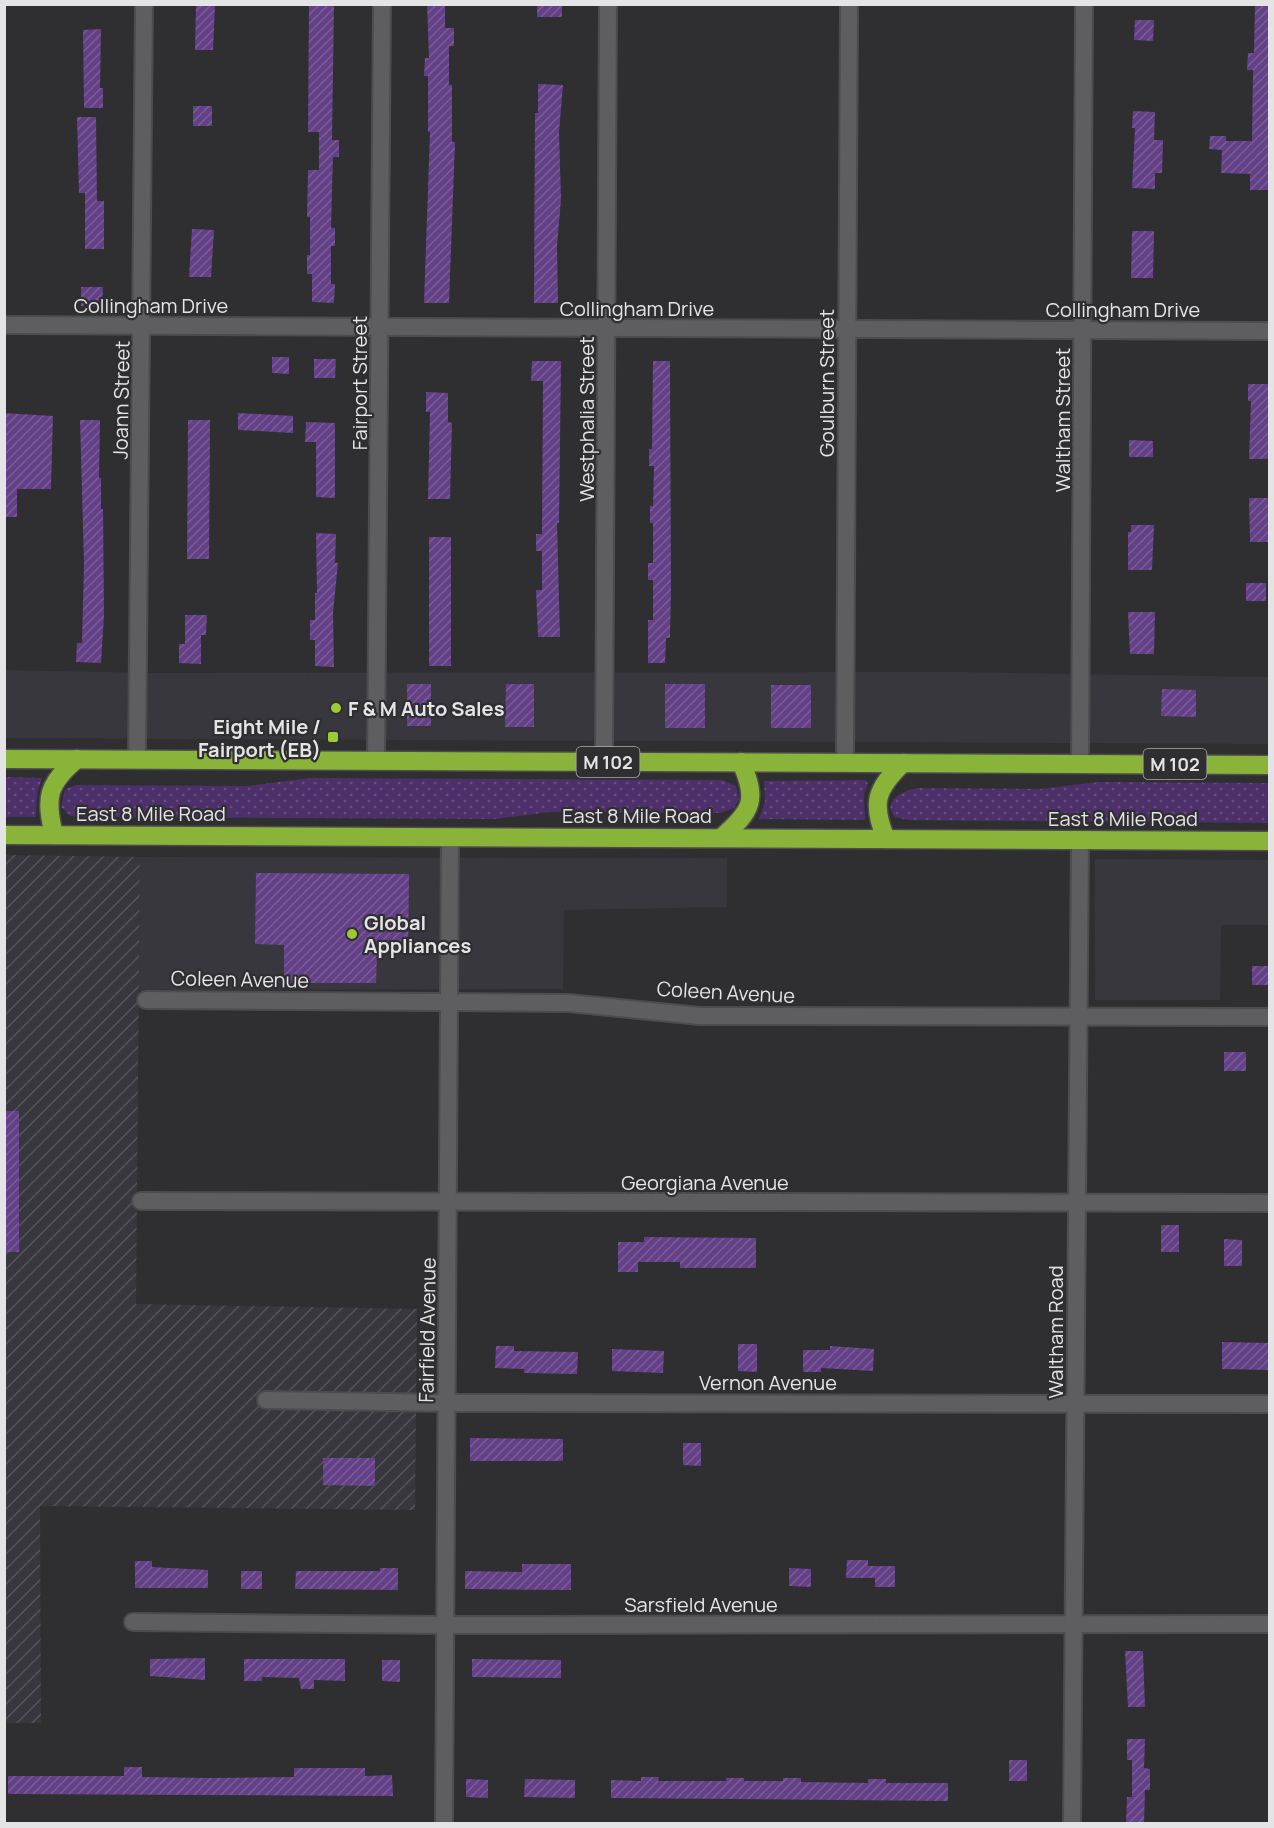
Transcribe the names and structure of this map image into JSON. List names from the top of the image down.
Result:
{
  "streets": {
    "highway": ["M 102", "East 8 Mile Road"],
    "street": [
      "Collingham Drive",
      "Fairport Street",
      "Goulburn Street",
      "Joann Street",
      "Westphalia Street",
      "Waltham Street",
      "Coleen Avenue",
      "Georgiana Avenue",
      "Fairfield Avenue",
      "Waltham Road",
      "Vernon Avenue",
      "Sarsfield Avenue"
    ]
  },
  "crossings": [
    ["Collingham Drive", "Fairport Street"],
    ["Collingham Drive", "Goulburn Street"],
    ["Collingham Drive", "Joann Street"],
    ["Collingham Drive", "Westphalia Street"],
    ["Collingham Drive", "Waltham Street"],
    ["Fairport Street", "M 102"],
    ["Goulburn Street", "M 102"],
    ["Joann Street", "M 102"],
    ["Westphalia Street", "M 102"],
    ["Waltham Street", "M 102"],
    ["East 8 Mile Road", "Fairfield Avenue"],
    ["East 8 Mile Road", "Waltham Road"],
    ["Coleen Avenue", "Fairfield Avenue"],
    ["Coleen Avenue", "Waltham Road"],
    ["Georgiana Avenue", "Fairfield Avenue"],
    ["Georgiana Avenue", "Waltham Road"],
    ["Fairfield Avenue", "Vernon Avenue"],
    ["Fairfield Avenue", "Sarsfield Avenue"],
    ["Waltham Road", "Vernon Avenue"],
    ["Waltham Road", "Sarsfield Avenue"]
  ],
  "places": {
    "other": ["F & M Auto Sales", "Global Appliances"],
    "transit": ["Eight Mile / Fairport (EB)"]
  }
}
